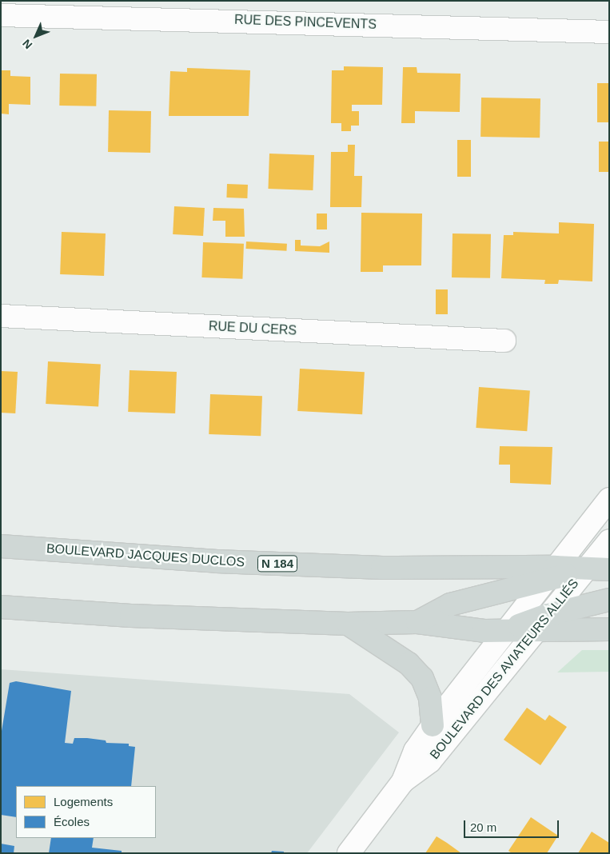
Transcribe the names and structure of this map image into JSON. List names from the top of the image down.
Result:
{
  "streets": {
    "main road": ["BOULEVARD JACQUES DUCLOS", "N 184"],
    "street": ["RUE DES PINCEVENTS", "RUE DU CERS", "BOULEVARD DES AVIATEURS ALLIÉS"]
  },
  "crossings": [
    ["BOULEVARD JACQUES DUCLOS", "N 184"],
    ["BOULEVARD JACQUES DUCLOS", "BOULEVARD DES AVIATEURS ALLIÉS"],
    ["N 184", "BOULEVARD DES AVIATEURS ALLIÉS"]
  ],
  "legend": ["Logements", "Écoles"],
  "scale_bar": "20 m",
  "north": "bottom left"
}
